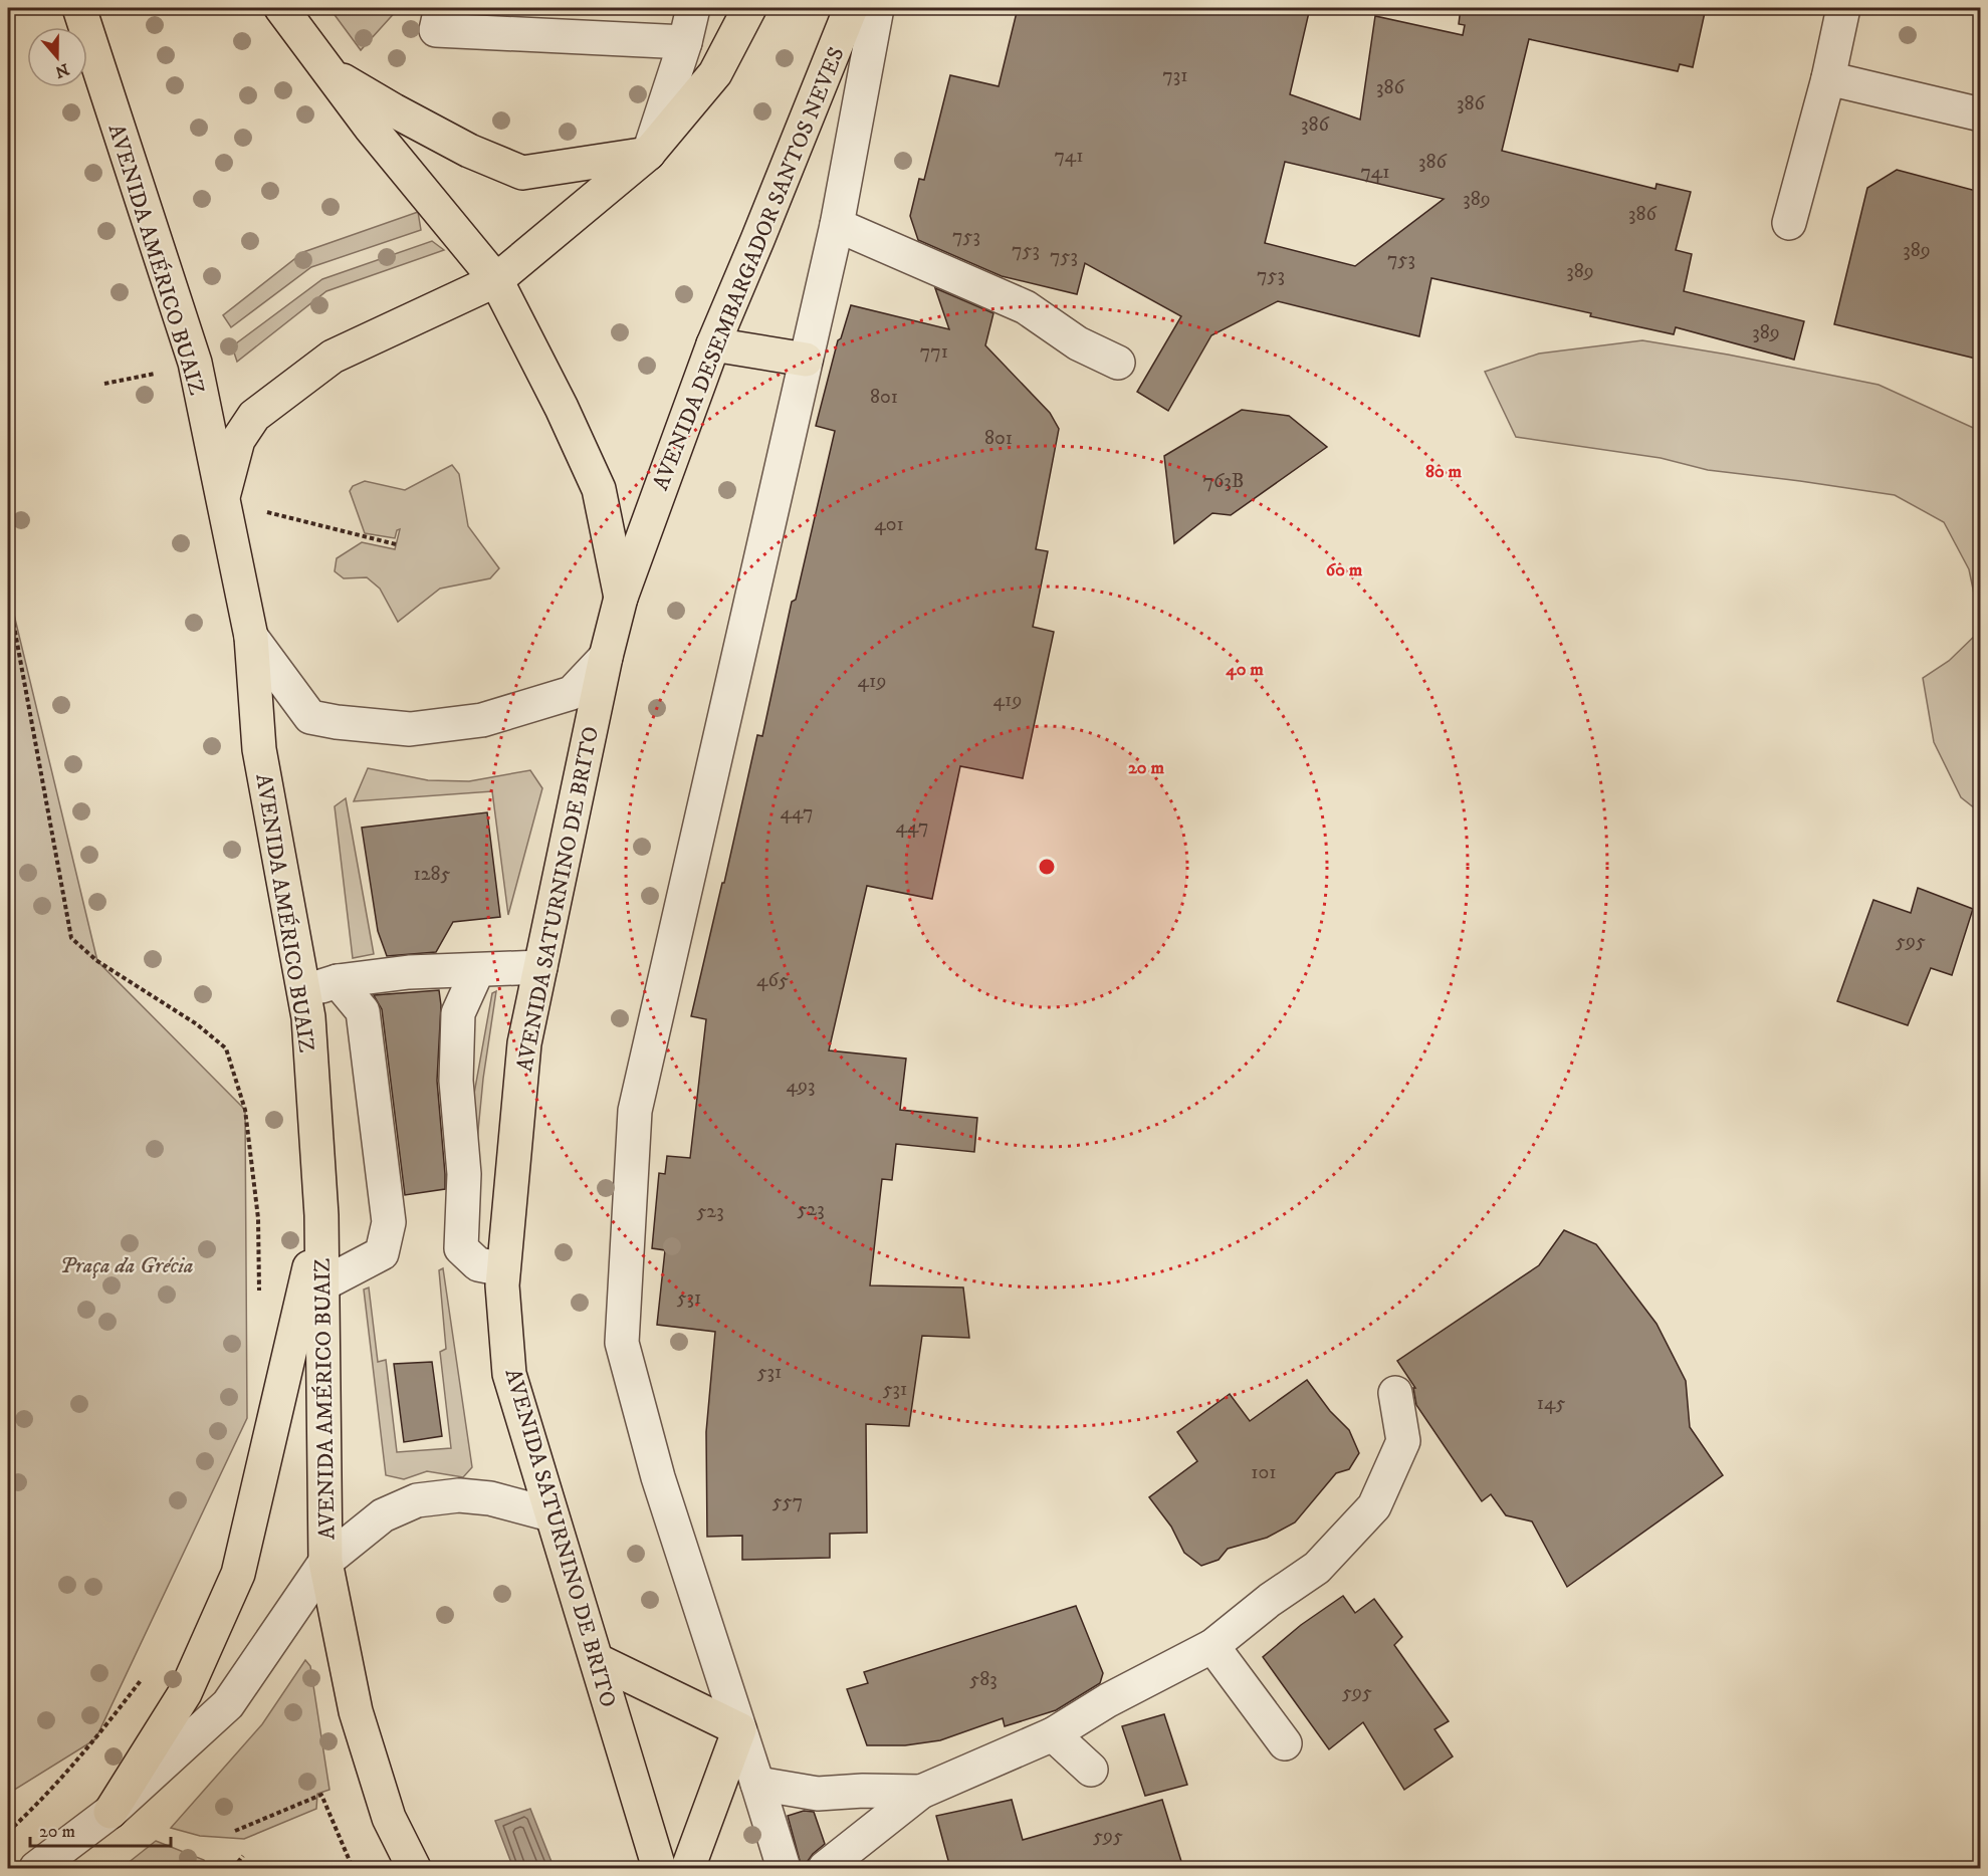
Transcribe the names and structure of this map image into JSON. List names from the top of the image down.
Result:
{
  "streets": {
    "main road": ["AVENIDA AMÉRICO BUAIZ", "AVENIDA DESEMBARGADOR SANTOS NEVES", "AVENIDA SATURNINO DE BRITO"]
  },
  "crossings": [
    ["AVENIDA DESEMBARGADOR SANTOS NEVES", "AVENIDA SATURNINO DE BRITO"]
  ],
  "parks": ["Praça da Grécia"],
  "house_numbers": [
    "731",
    "386",
    "386",
    "386",
    "741",
    "386",
    "741",
    "389",
    "386",
    "753",
    "753",
    "389",
    "753",
    "753",
    "389",
    "753",
    "389",
    "771",
    "801",
    "801",
    "763B",
    "401",
    "419",
    "419",
    "447",
    "447",
    "1285",
    "595",
    "465",
    "493",
    "523",
    "523",
    "531",
    "531",
    "531",
    "145",
    "101",
    "557",
    "583",
    "595",
    "595"
  ],
  "scale_bar": "20 m",
  "north": "bottom",
  "rings": [
    "80 m",
    "60 m",
    "40 m",
    "20 m"
  ]
}
